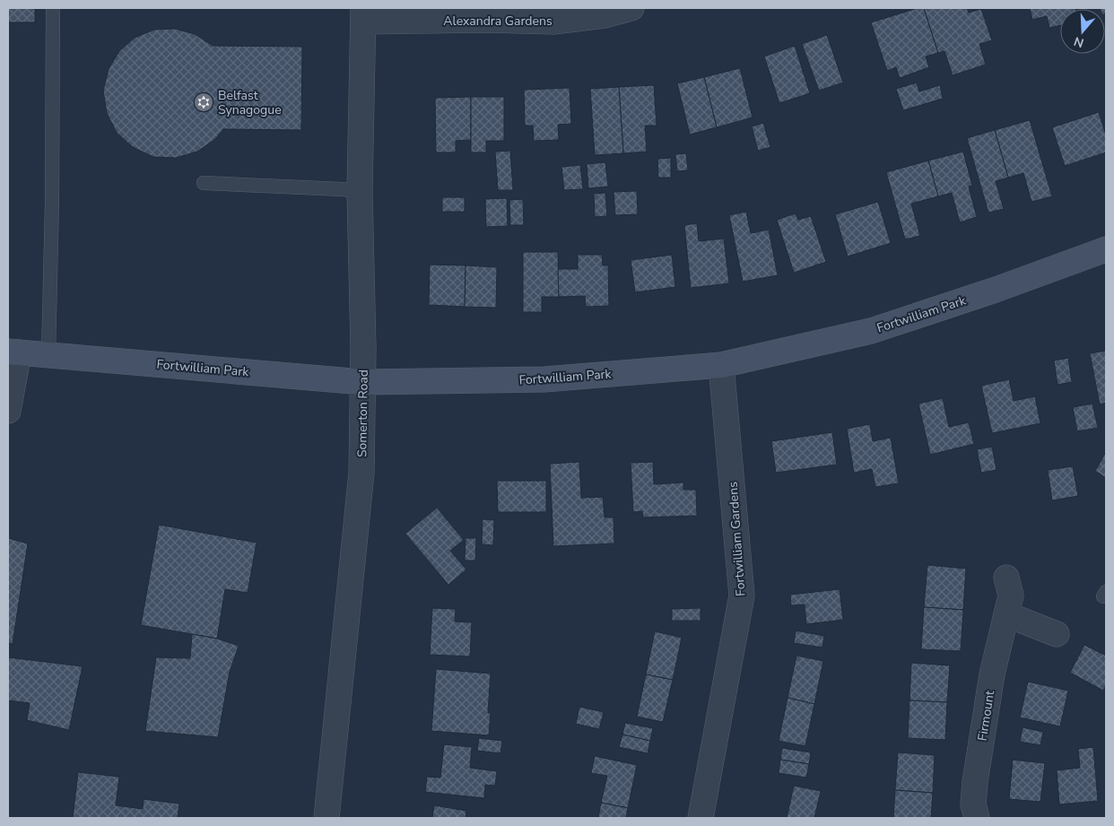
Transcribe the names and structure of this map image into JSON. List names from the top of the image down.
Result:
{
  "streets": {
    "street": [
      "Alexandra Gardens",
      "Fortwilliam Park",
      "Somerton Road",
      "Fortwilliam Gardens",
      "Firmount"
    ]
  },
  "crossings": [
    ["Alexandra Gardens", "Somerton Road"],
    ["Fortwilliam Park", "Somerton Road"],
    ["Fortwilliam Park", "Fortwilliam Gardens"]
  ],
  "places": {
    "synagogue": ["Belfast Synagogue"]
  },
  "north": "bottom"
}
